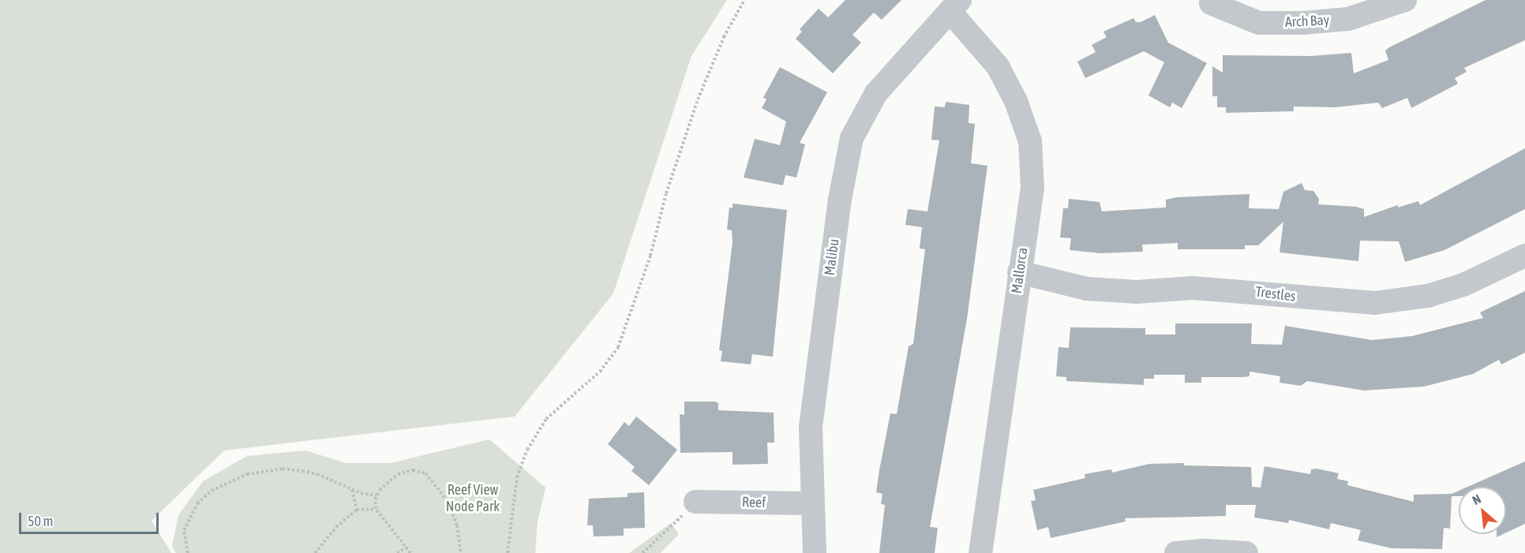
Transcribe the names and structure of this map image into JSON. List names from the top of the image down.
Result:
{
  "streets": {
    "street": [
      "Arch Bay",
      "Malibu",
      "Mallorca",
      "Trestles",
      "Reef"
    ]
  },
  "crossings": [
    ["Malibu", "Mallorca"],
    ["Malibu", "Reef"],
    ["Mallorca", "Trestles"]
  ],
  "parks": ["Reef View Node Park"],
  "scale_bar": "50 m",
  "north": "top left"
}
